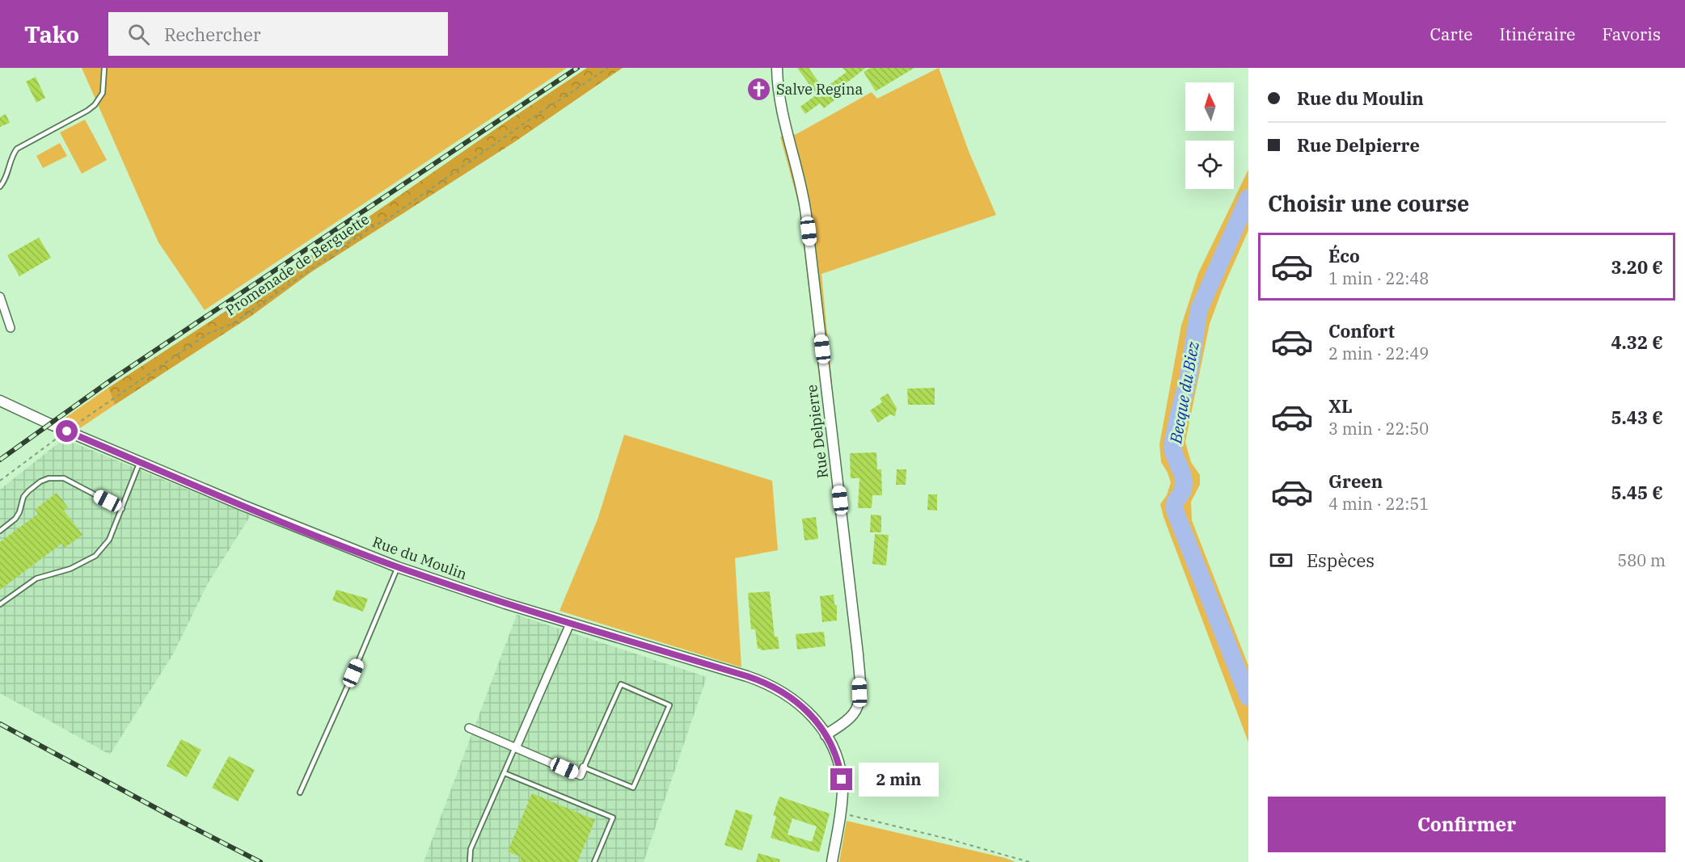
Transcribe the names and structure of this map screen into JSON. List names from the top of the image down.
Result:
{
  "streets": {
    "street": ["Rue Delpierre", "Rue du Moulin"],
    "path": ["Promenade de Berguette"]
  },
  "crossings": [
    ["Promenade de Berguette", "Rue du Moulin"],
    ["Rue Delpierre", "Rue du Moulin"]
  ],
  "water": ["Becque du Biez"],
  "places": {
    "church": ["Salve Regina"]
  },
  "north": "top",
  "page": {
    "header": "Tako",
    "search": "Rechercher",
    "nav": ["Carte", "Itinéraire", "Favoris"],
    "banner": ["Rue du Moulin", "Rue Delpierre"],
    "heading": "Choisir une course",
    "list": [
      {
        "name": "Éco",
        "note": "1 min · 22:48",
        "value": "3.20 €"
      },
      {
        "name": "Confort",
        "note": "2 min · 22:49",
        "value": "4.32 €"
      },
      {
        "name": "XL",
        "note": "3 min · 22:50",
        "value": "5.43 €"
      },
      {
        "name": "Green",
        "note": "4 min · 22:51",
        "value": "5.45 €"
      }
    ],
    "pay": ["Espèces", "580 m"],
    "bubble": "2 min",
    "buttons": "Confirmer"
  }
}
